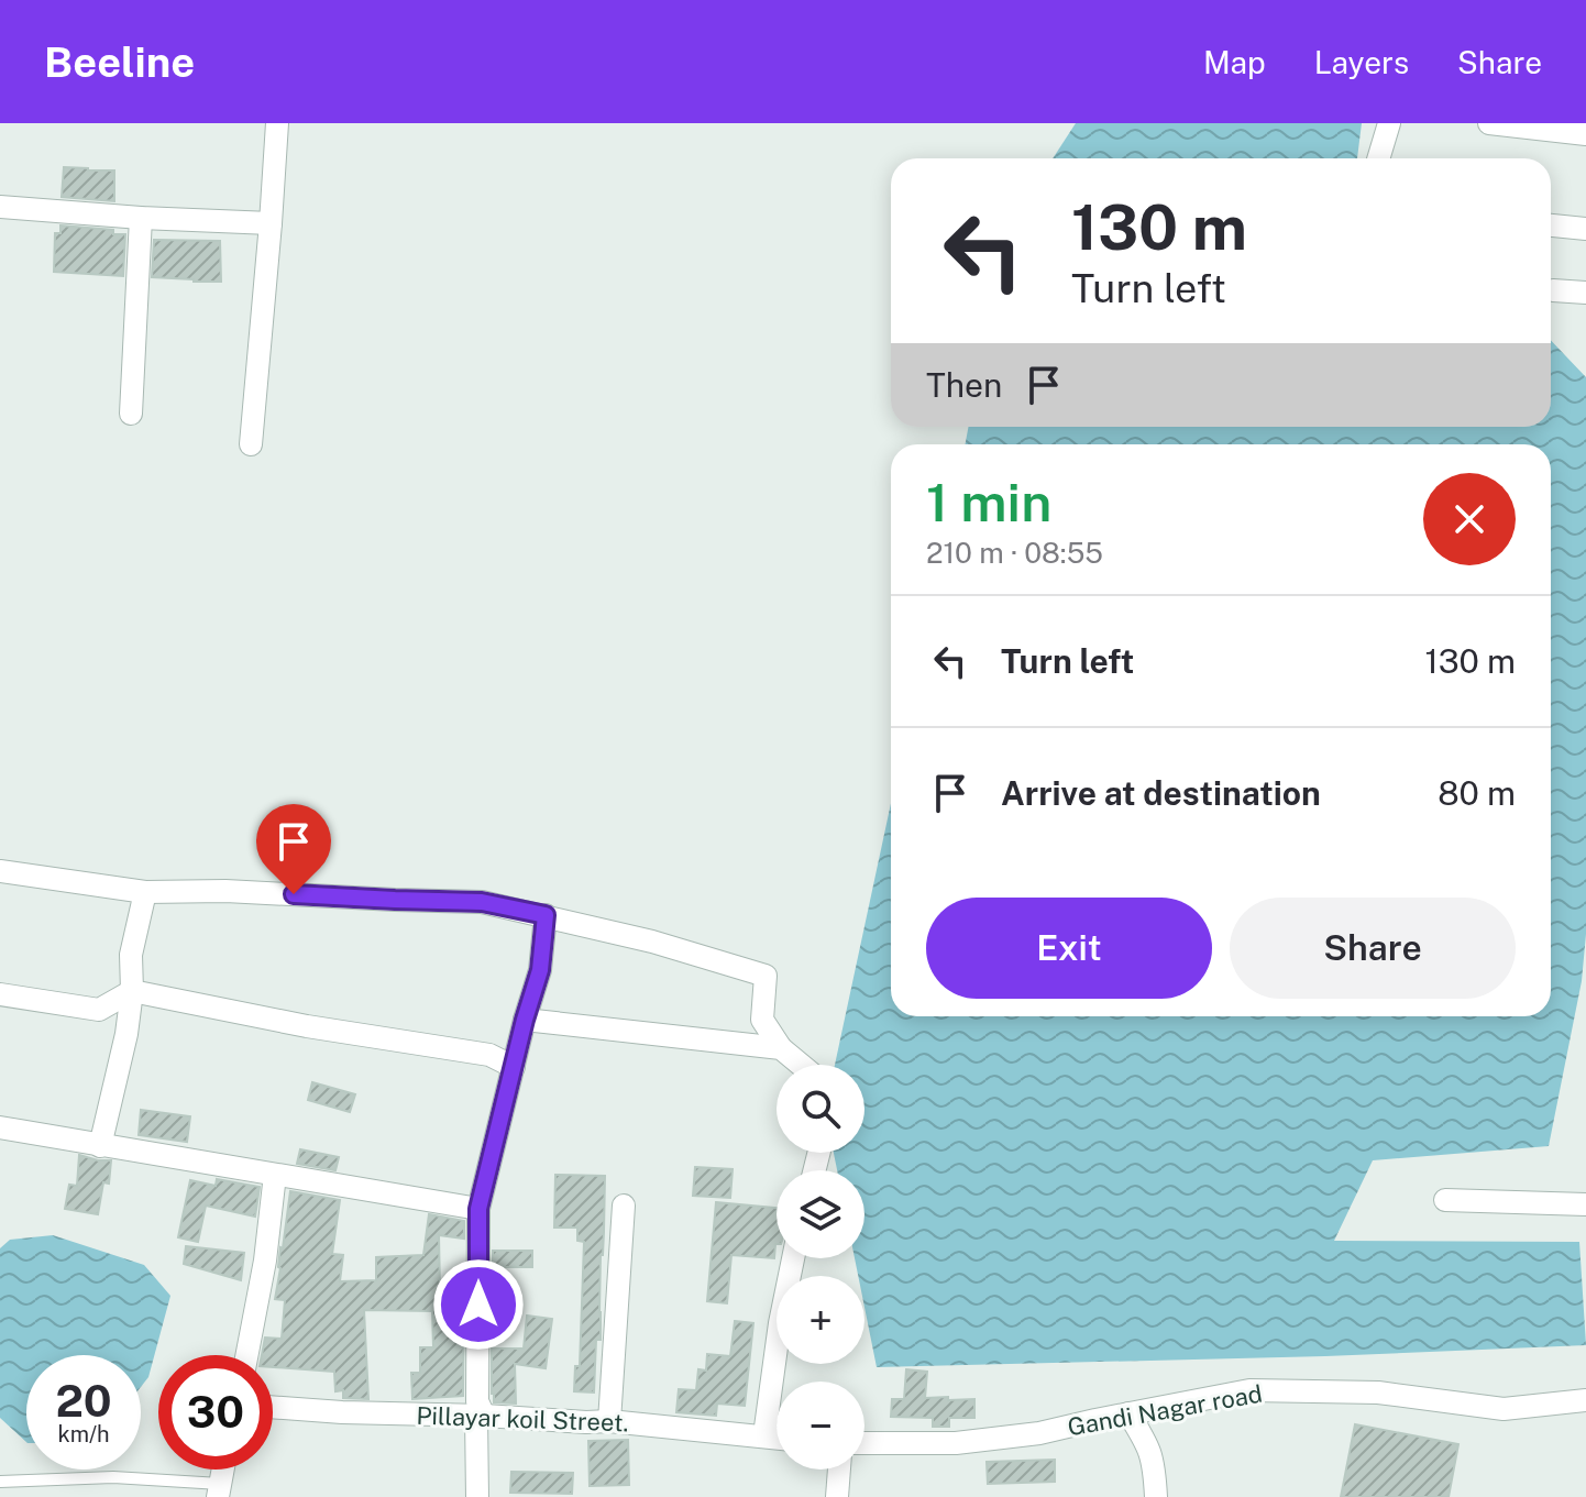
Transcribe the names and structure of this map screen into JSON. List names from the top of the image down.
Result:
{
  "streets": {
    "street": ["Gandi Nagar road", "Pillayar koil Street."]
  },
  "page": {
    "header": "Beeline",
    "nav": ["Map", "Layers", "Share"],
    "turn": ["130 m", "Turn left"],
    "then": "Then",
    "heading": ["1 min", "210 m · 08:55"],
    "list": [
      {
        "name": "Turn left",
        "value": "130 m"
      },
      {
        "name": "Arrive at destination",
        "value": "80 m"
      }
    ],
    "buttons": ["Exit", "Share"],
    "map_buttons": ["+", "−"],
    "speed": "20 km/h",
    "limit": "30"
  }
}
